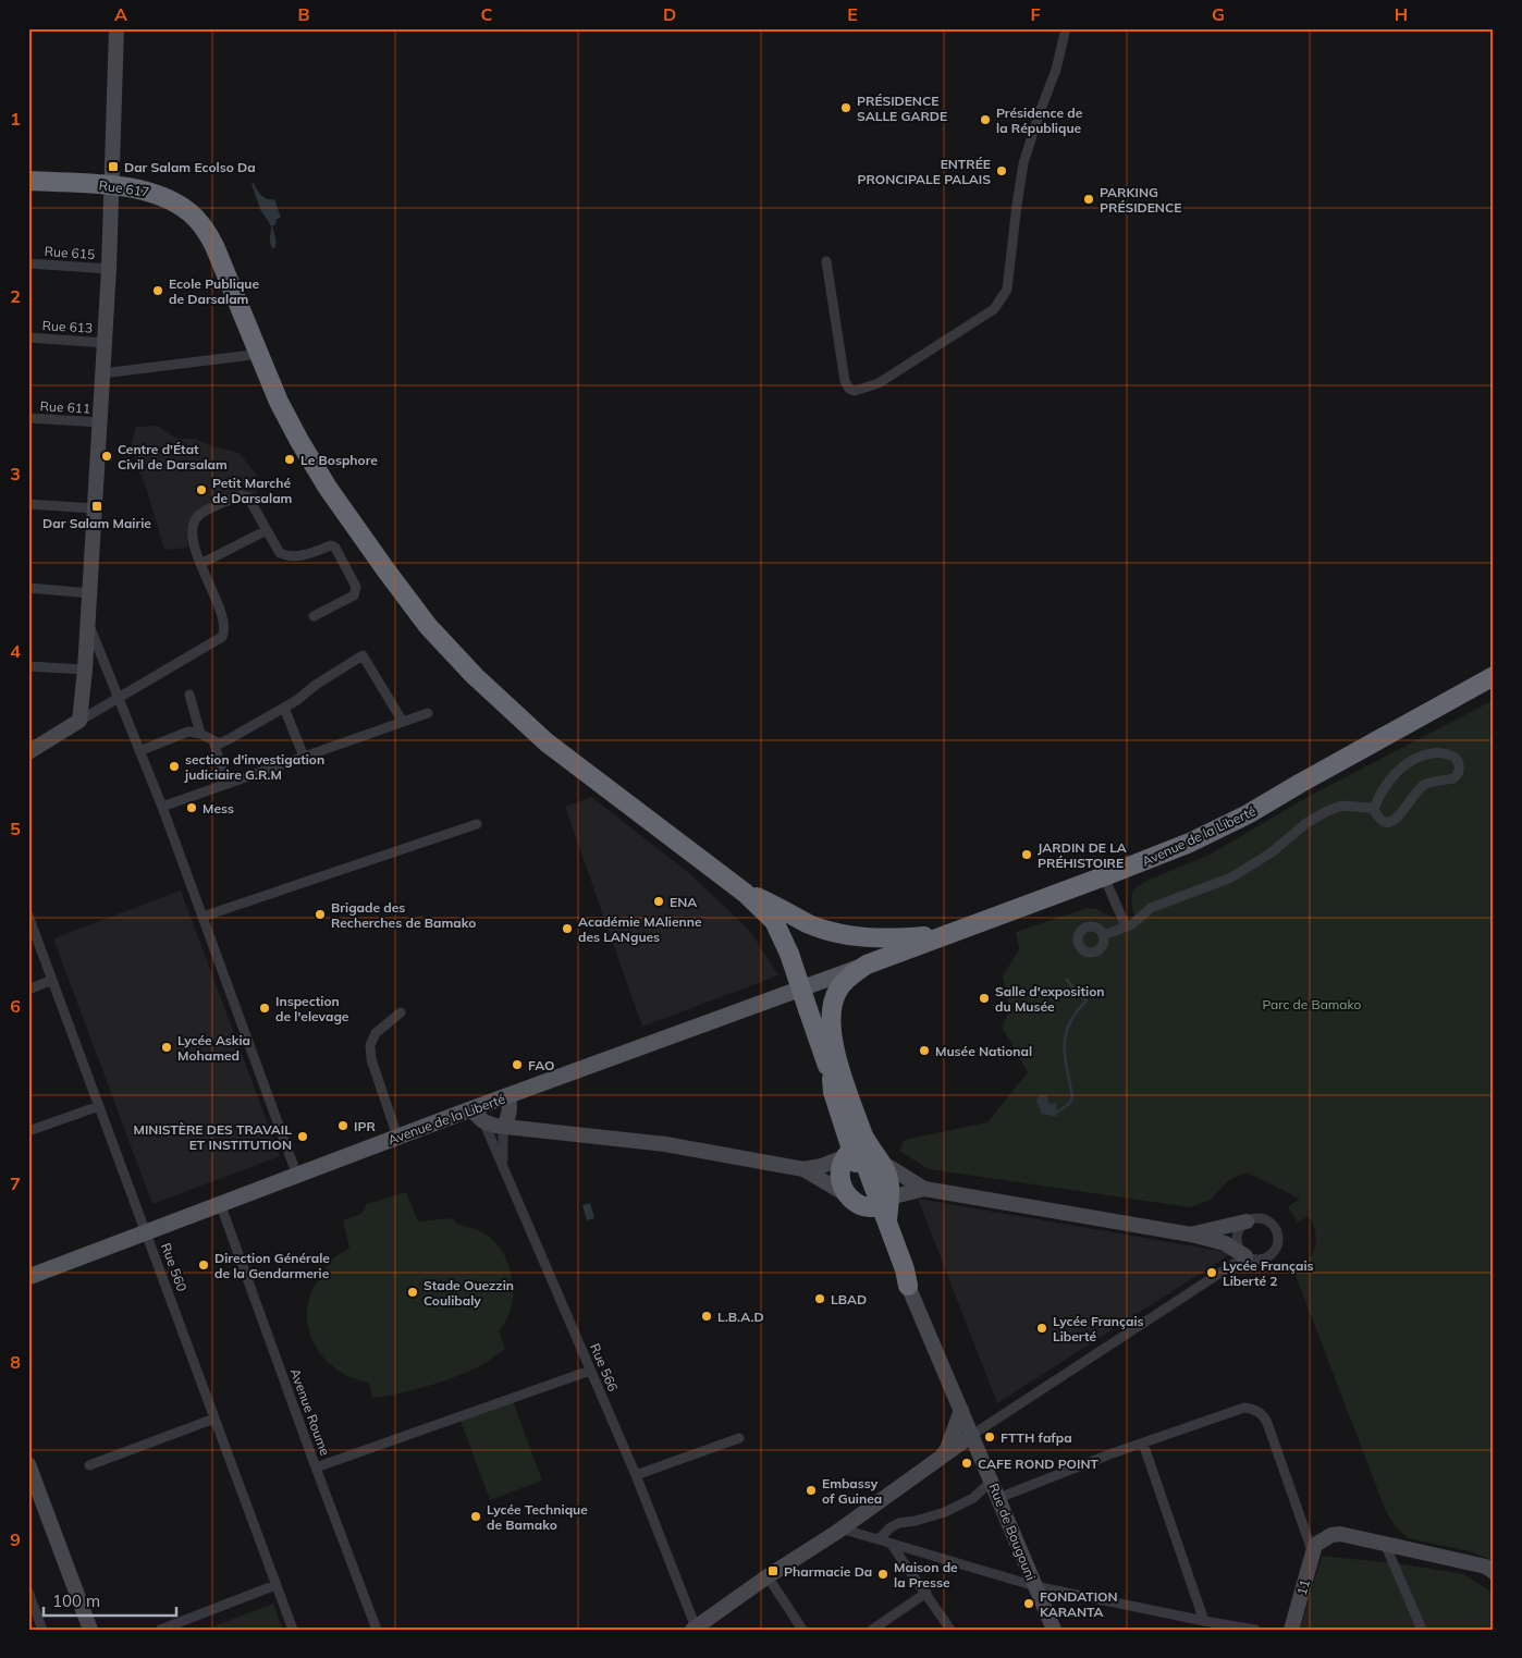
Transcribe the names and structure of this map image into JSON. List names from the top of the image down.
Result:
{
  "streets": {
    "highway": ["Rue 617", "Avenue de la Liberté"],
    "street": [
      "Rue 615",
      "Rue 613",
      "Rue 611",
      "Rue 560",
      "Rue 566",
      "Avenue Roume",
      "Rue de Bougouni",
      "11"
    ]
  },
  "crossings": [
    ["Avenue de la Liberté", "Rue 560"],
    ["Avenue de la Liberté", "Avenue Roume"]
  ],
  "parks": ["Parc de Bamako"],
  "places": {
    "other": [
      "PRÉSIDENCE SALLE GARDE",
      "Présidence de la République",
      "ENTRÉE PRONCIPALE PALAIS",
      "PARKING PRÉSIDENCE",
      "Ecole Publique de Darsalam",
      "Centre d'État Civil de Darsalam",
      "Le Bosphore",
      "Petit Marché de Darsalam",
      "section d'investigation judiciaire G.R.M",
      "Mess",
      "JARDIN DE LA PRÉHISTOIRE",
      "ENA",
      "Brigade des Recherches de Bamako",
      "Académie MAlienne des LANgues",
      "Salle d'exposition du Musée",
      "Inspection de l'elevage",
      "Lycée Askia Mohamed",
      "Musée National",
      "FAO",
      "IPR",
      "MINISTÈRE DES TRAVAIL ET INSTITUTION",
      "Direction Générale de la Gendarmerie",
      "Lycée Français Liberté 2",
      "Stade Ouezzin Coulibaly",
      "LBAD",
      "L.B.A.D",
      "Lycée Français Liberté",
      "FTTH fafpa",
      "CAFE ROND POINT",
      "Embassy of Guinea",
      "Lycée Technique de Bamako",
      "Maison de la Presse",
      "FONDATION KARANTA"
    ],
    "transit": ["Dar Salam Ecolso Da", "Dar Salam Mairie", "Pharmacie Da"]
  },
  "scale_bar": "100 m",
  "grid": {
    "columns": [
      "A",
      "B",
      "C",
      "D",
      "E",
      "F",
      "G",
      "H"
    ],
    "rows": [
      "1",
      "2",
      "3",
      "4",
      "5",
      "6",
      "7",
      "8",
      "9"
    ]
  }
}
